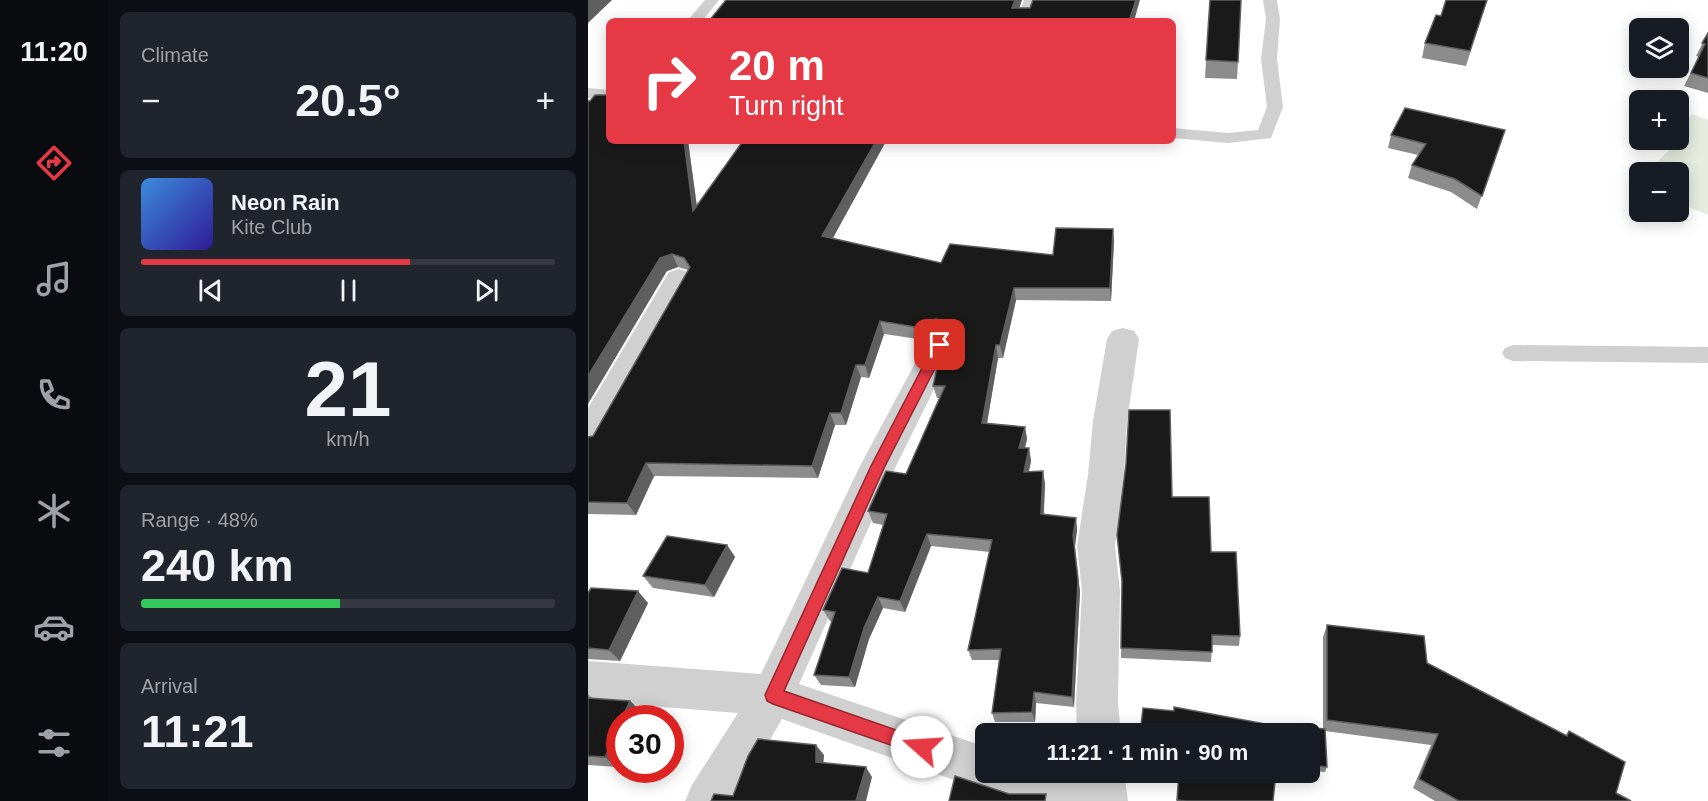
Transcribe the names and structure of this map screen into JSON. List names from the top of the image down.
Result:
{
  "page": {
    "tabs": "11:20",
    "tile": [
      "Climate",
      ["21", "km/h"],
      ["Range · 48%", "240 km"],
      ["Arrival", "11:21"]
    ],
    "map_buttons": ["+", "−"],
    "turn": ["20 m", "Turn right"],
    "heat": ["−", "20.5°", "+"],
    "song": ["Neon Rain", "Kite Club"],
    "limit": "30",
    "trip": "11:21 · 1 min · 90 m"
  }
}
